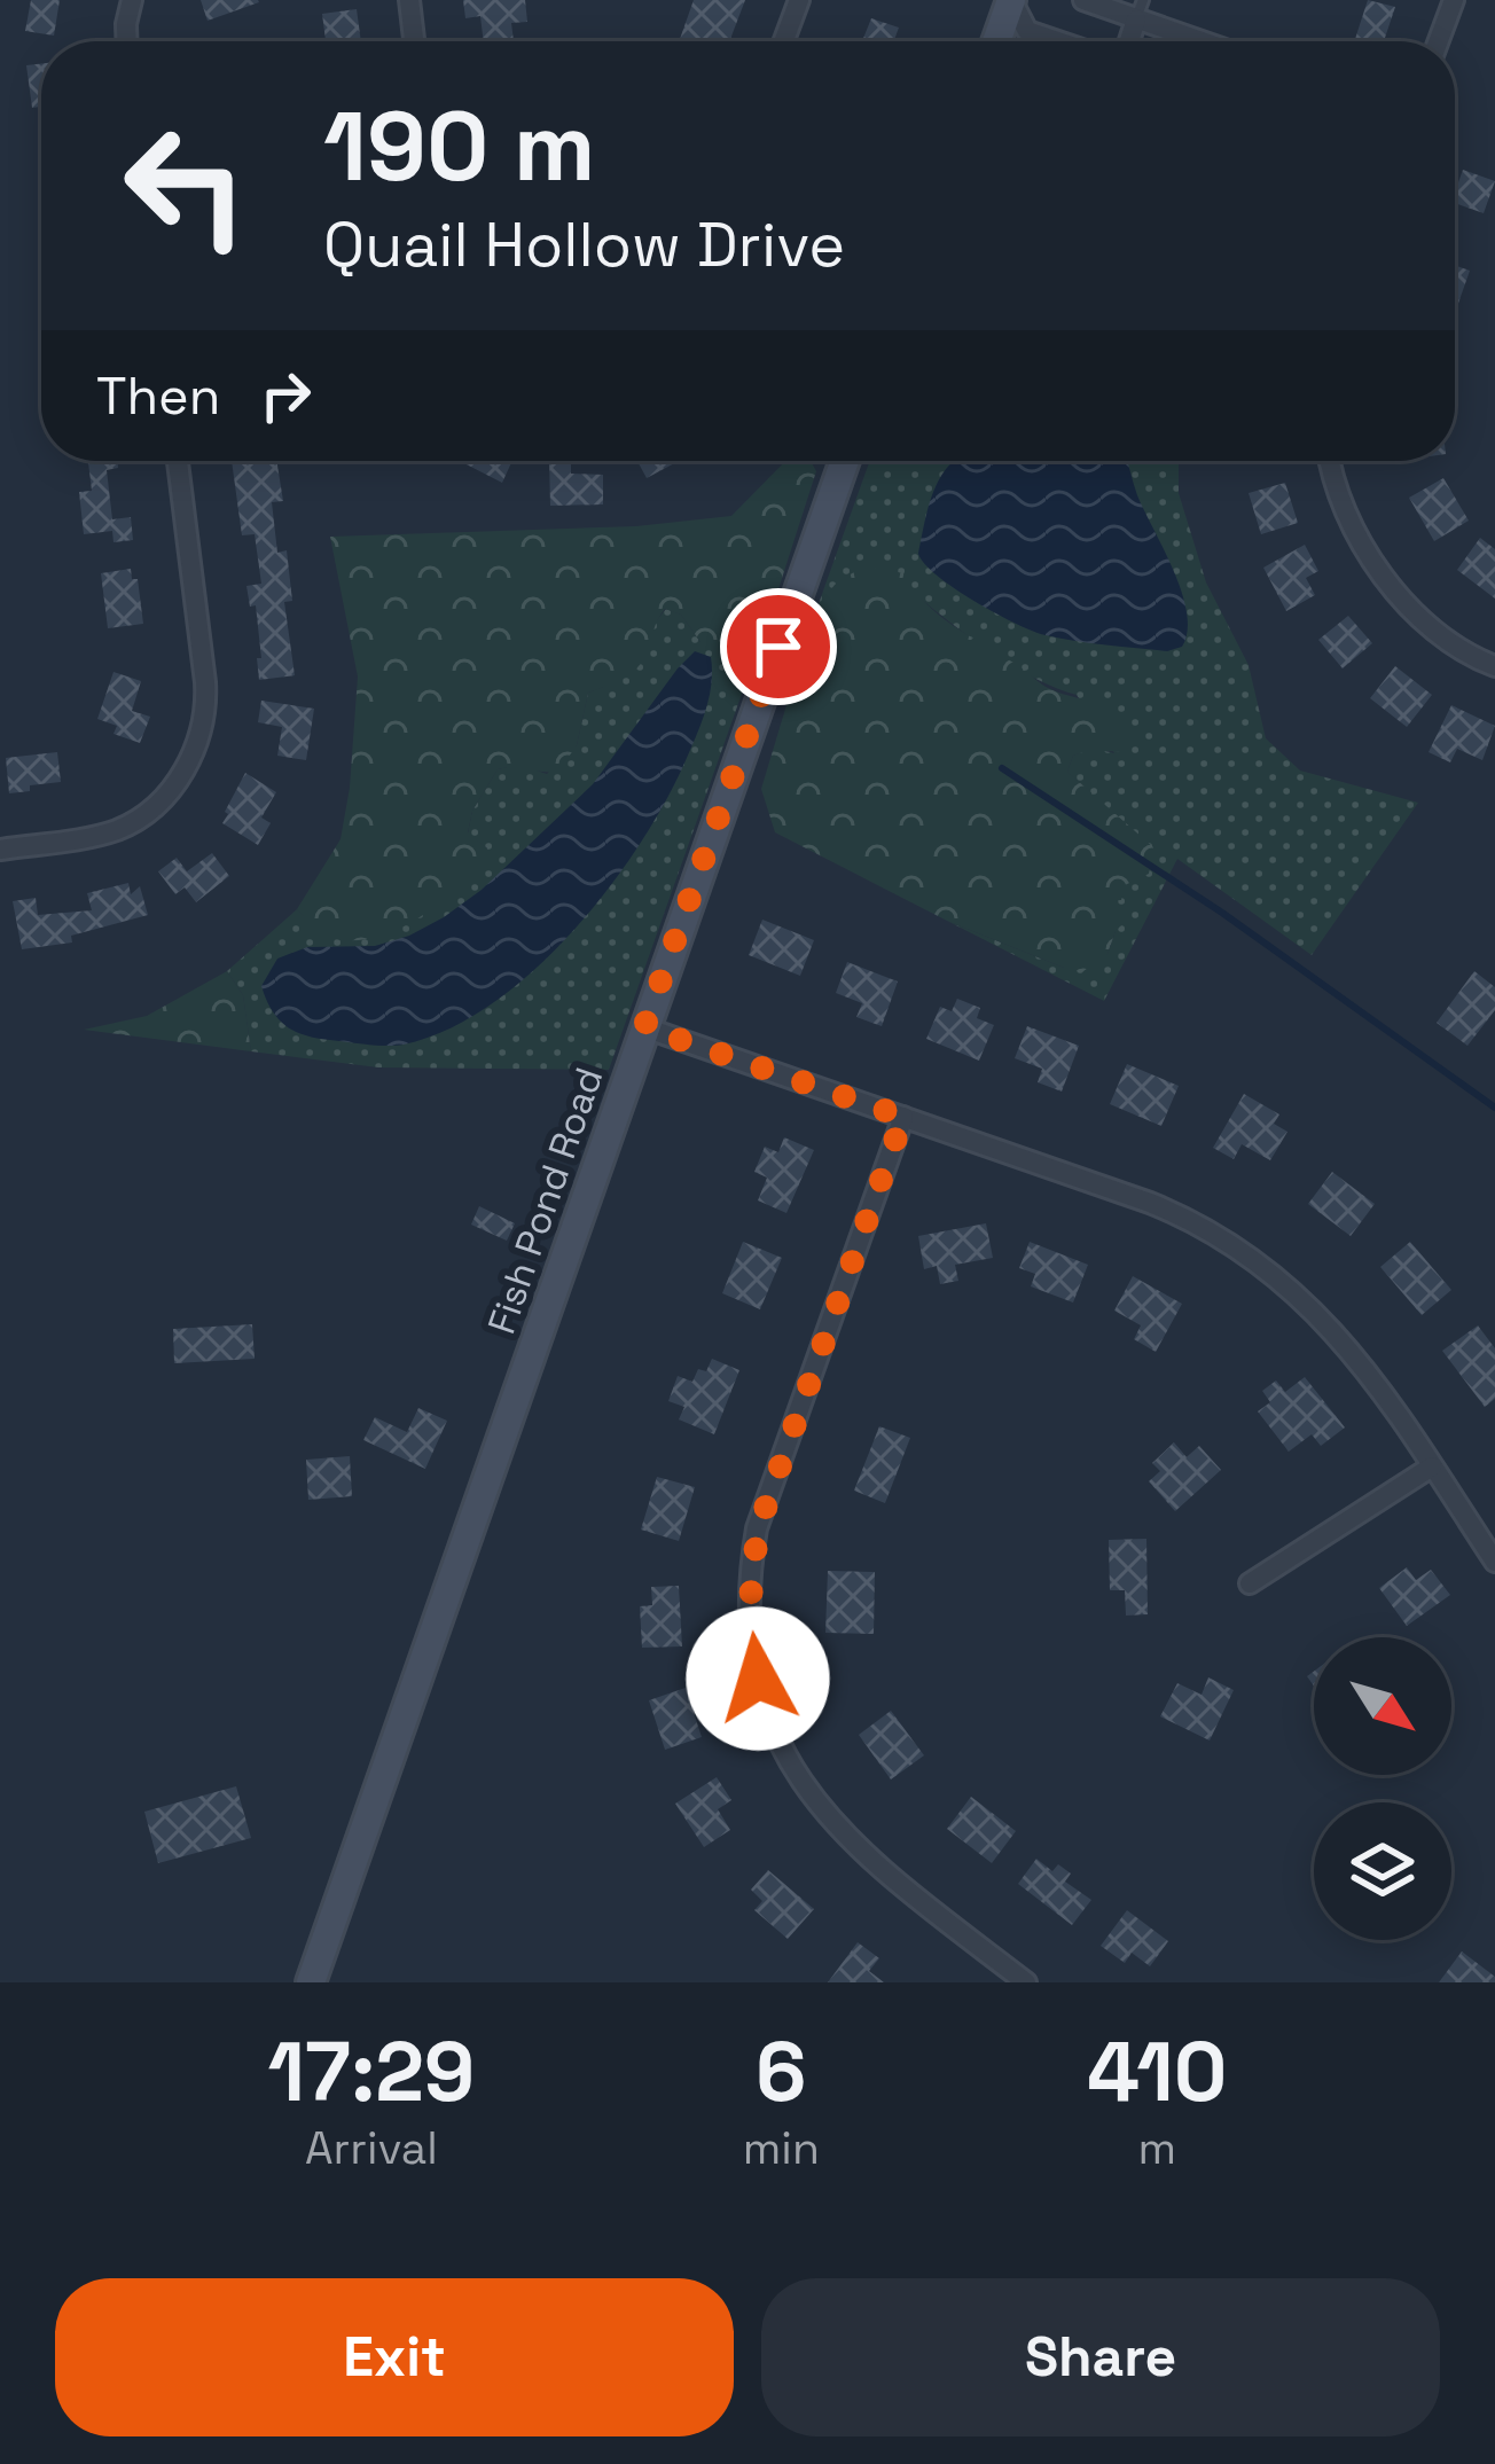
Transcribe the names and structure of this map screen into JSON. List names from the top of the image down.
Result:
{
  "streets": {
    "street": ["Fish Pond Road"]
  },
  "north": "bottom right",
  "page": {
    "turn": ["190 m", "Quail Hollow Drive"],
    "then": "Then",
    "eta": [
      "17:29",
      "Arrival",
      "6",
      "min",
      "410",
      "m"
    ],
    "buttons": ["Exit", "Share"]
  }
}
